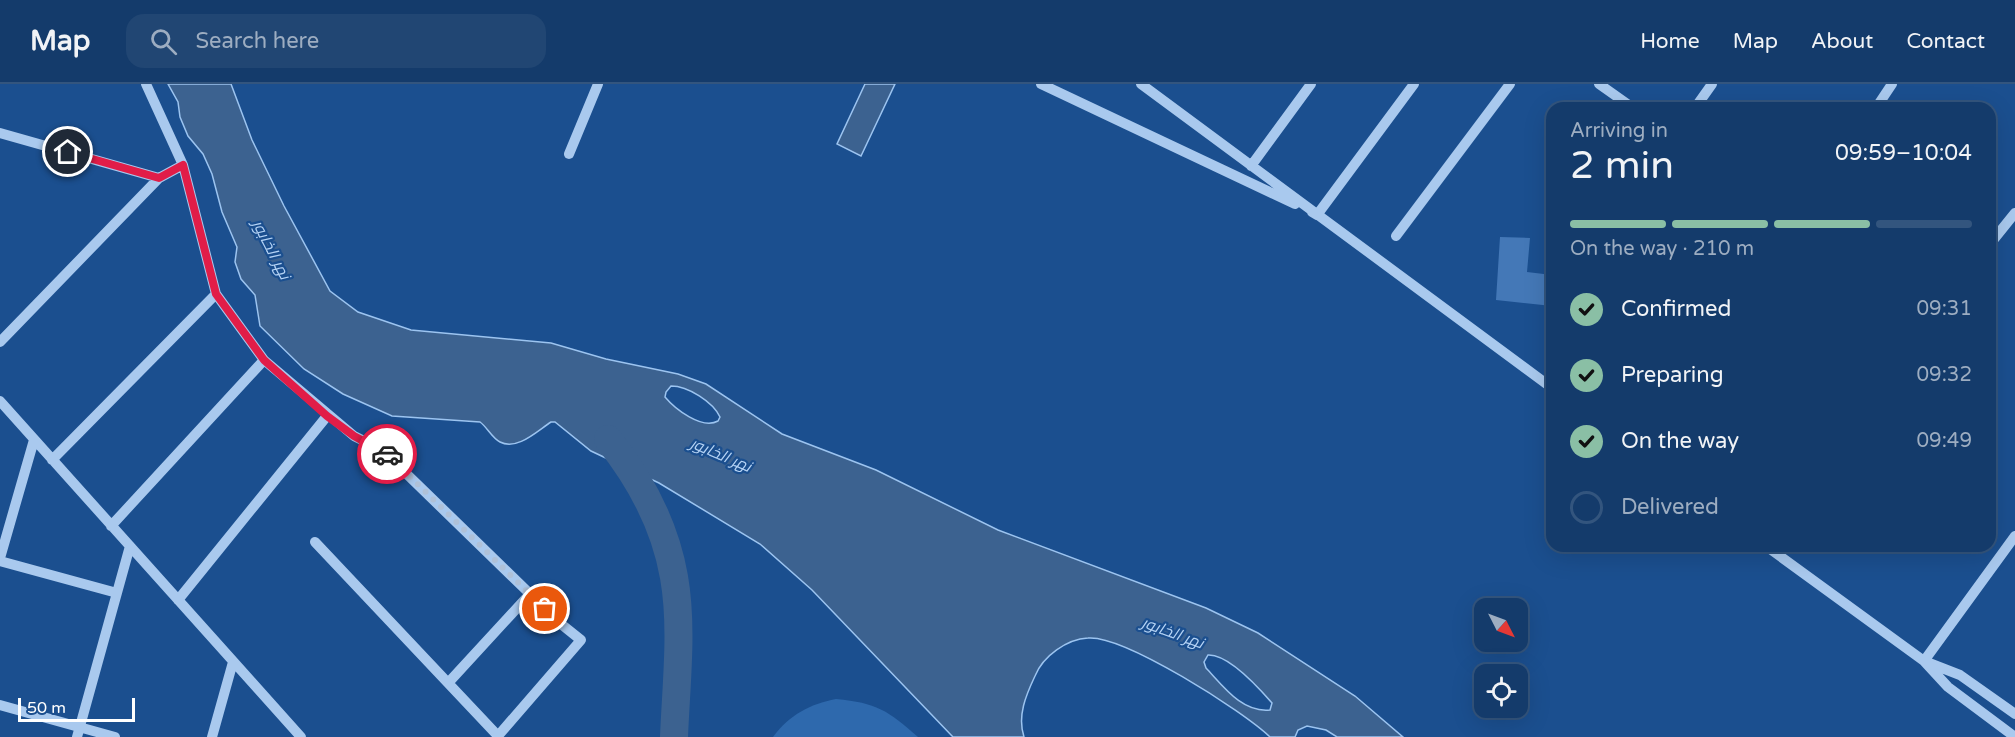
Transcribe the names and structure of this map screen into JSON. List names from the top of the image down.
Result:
{
  "water": ["نهر الخابور"],
  "scale_bar": "50 m",
  "north": "bottom right",
  "page": {
    "header": "Map",
    "search": "Search here",
    "nav": [
      "Home",
      "Map",
      "About",
      "Contact"
    ],
    "heading": ["2 min", "Arriving in", "09:59–10:04"],
    "bar": "On the way · 210 m",
    "list": [
      ["Confirmed", "09:31"],
      ["Preparing", "09:32"],
      ["On the way", "09:49"],
      "Delivered"
    ],
    "scale": "50 m"
  }
}
